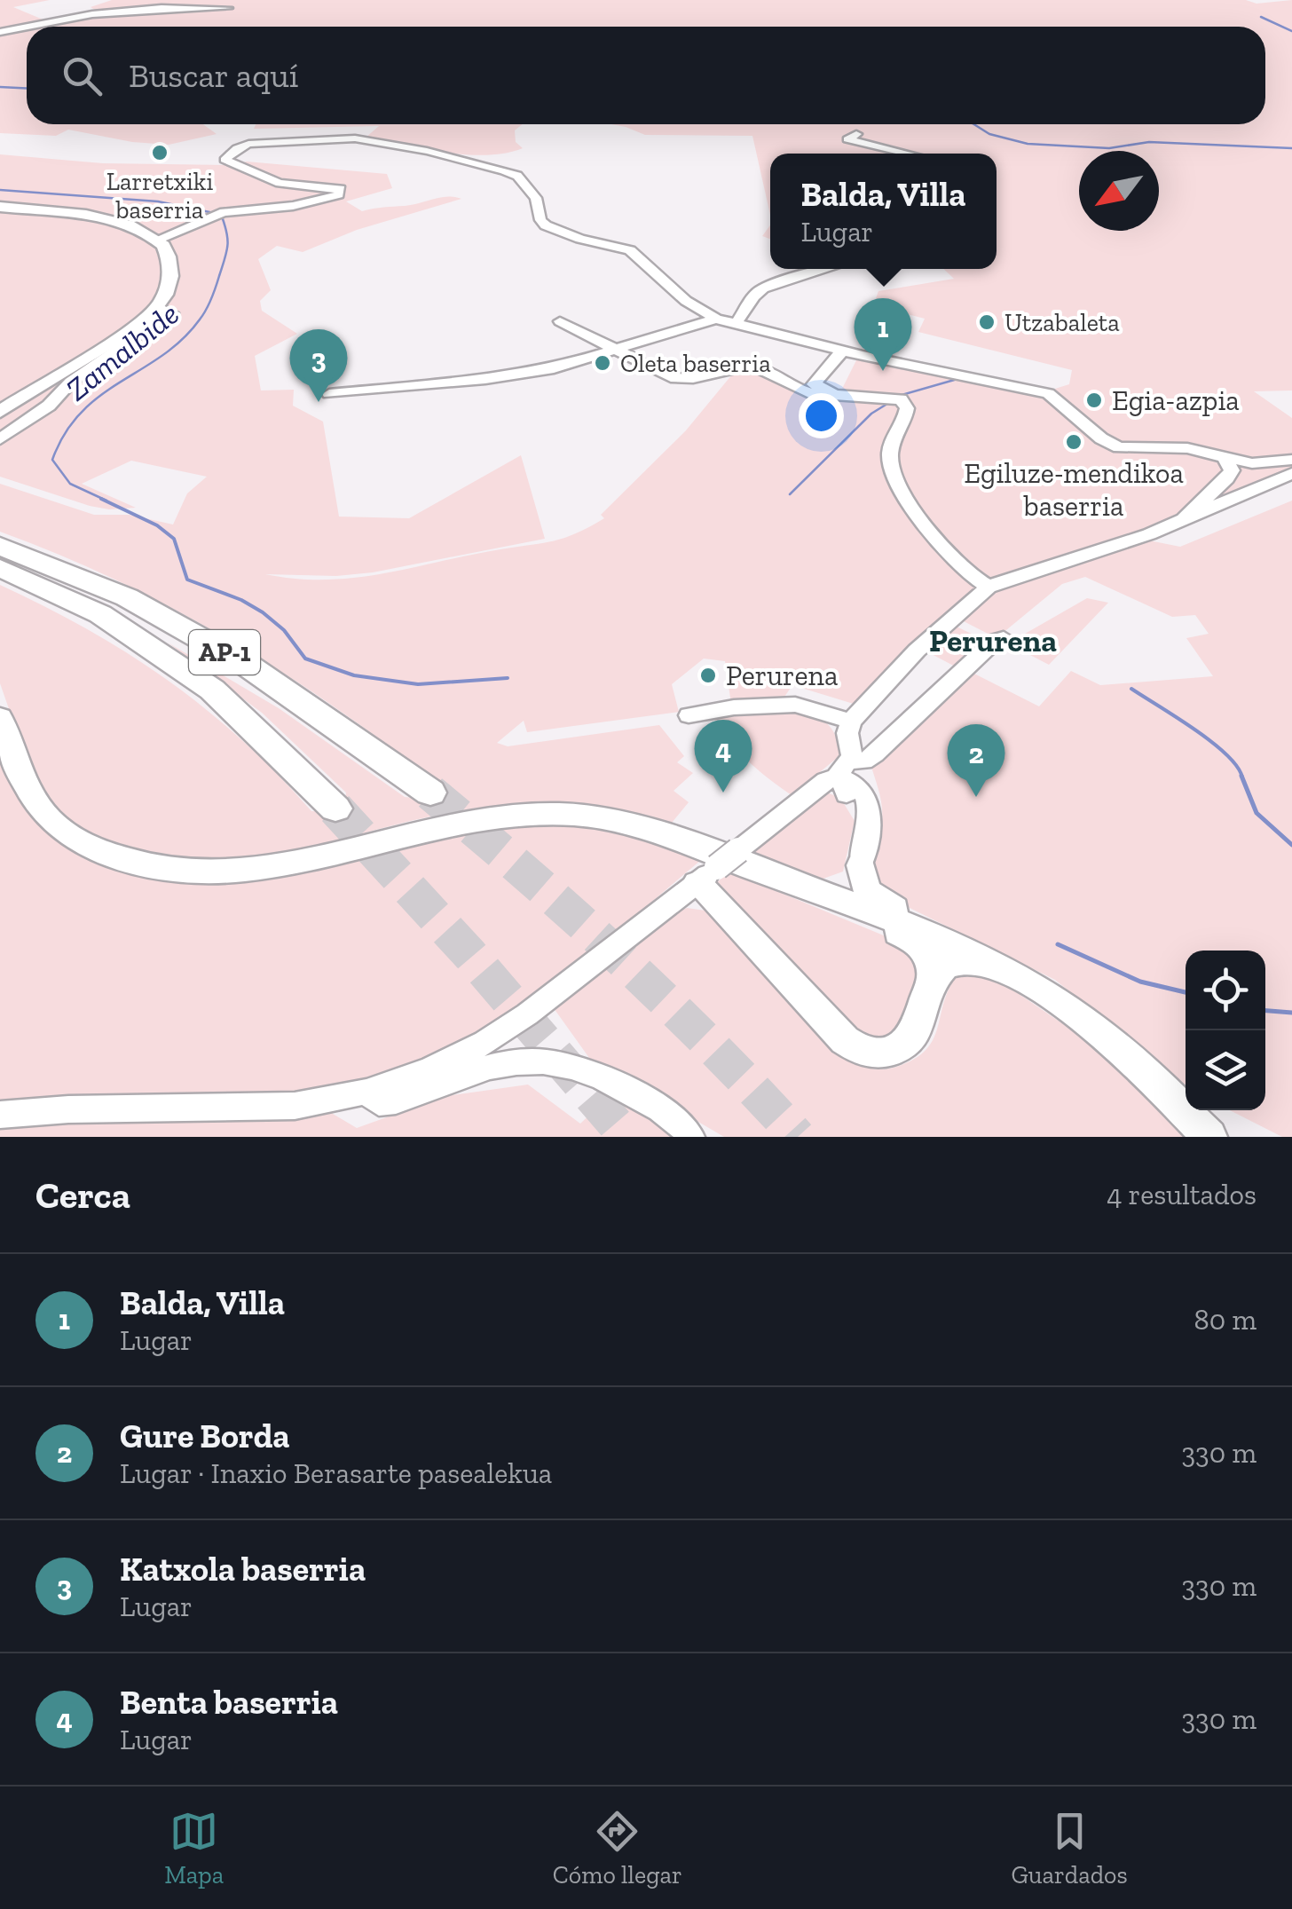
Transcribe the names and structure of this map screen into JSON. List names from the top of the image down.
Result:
{
  "streets": {
    "highway": ["AP-1"]
  },
  "districts": ["Perurena"],
  "water": ["Zamalbide"],
  "places": [
    "Larretxiki baserria",
    "Utzabaleta",
    "Oleta baserria",
    "Egia-azpia",
    "Egiluze-mendikoa baserria",
    "Perurena"
  ],
  "north": "bottom left",
  "page": {
    "search": "Buscar aquí",
    "popup": ["Balda, Villa", "Lugar"],
    "pins": [
      "1",
      "3",
      "4",
      "2"
    ],
    "heading": ["Cerca", "4 resultados"],
    "list": [
      {
        "mark": "1",
        "name": "Balda, Villa",
        "note": "Lugar",
        "value": "80 m"
      },
      {
        "mark": "2",
        "name": "Gure Borda",
        "note": "Lugar · Inaxio Berasarte pasealekua",
        "value": "330 m"
      },
      {
        "mark": "3",
        "name": "Katxola baserria",
        "note": "Lugar",
        "value": "330 m"
      },
      {
        "mark": "4",
        "name": "Benta baserria",
        "note": "Lugar",
        "value": "330 m"
      }
    ],
    "nav": ["Mapa", "Cómo llegar", "Guardados"]
  }
}
